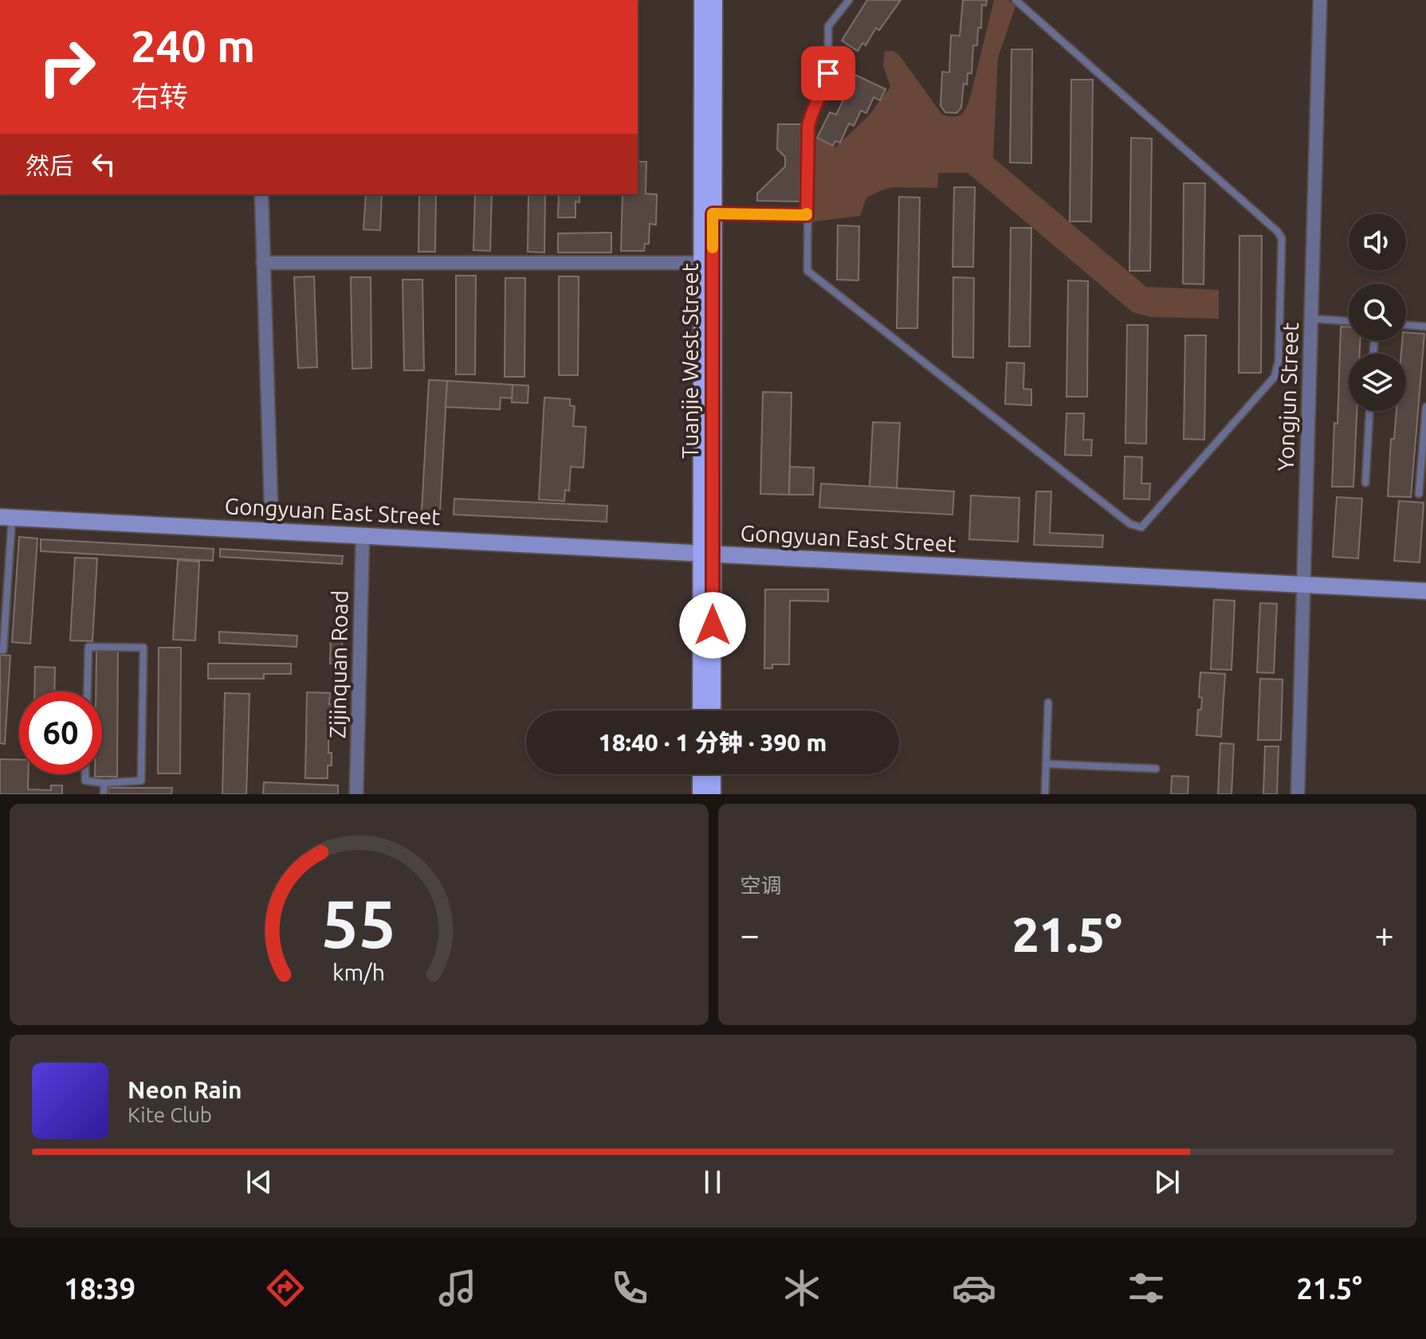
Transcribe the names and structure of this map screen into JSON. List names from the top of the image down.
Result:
{
  "streets": {
    "main road": ["Tuanjie West Street"],
    "street": ["Yongjun Street", "Gongyuan East Street", "Zijinquan Road"]
  },
  "crossings": [
    ["Tuanjie West Street", "Gongyuan East Street"],
    ["Yongjun Street", "Gongyuan East Street"],
    ["Gongyuan East Street", "Zijinquan Road"]
  ],
  "page": {
    "turn": ["240 m", "右转"],
    "then": "然后",
    "limit": "60",
    "trip": "18:40 · 1 分钟 · 390 m",
    "tile": "空调",
    "heat": ["−", "21.5°", "+"],
    "song": ["Neon Rain", "Kite Club"],
    "tabs": ["18:39", "21.5°"],
    "gauge": ["55", "km/h"]
  }
}
